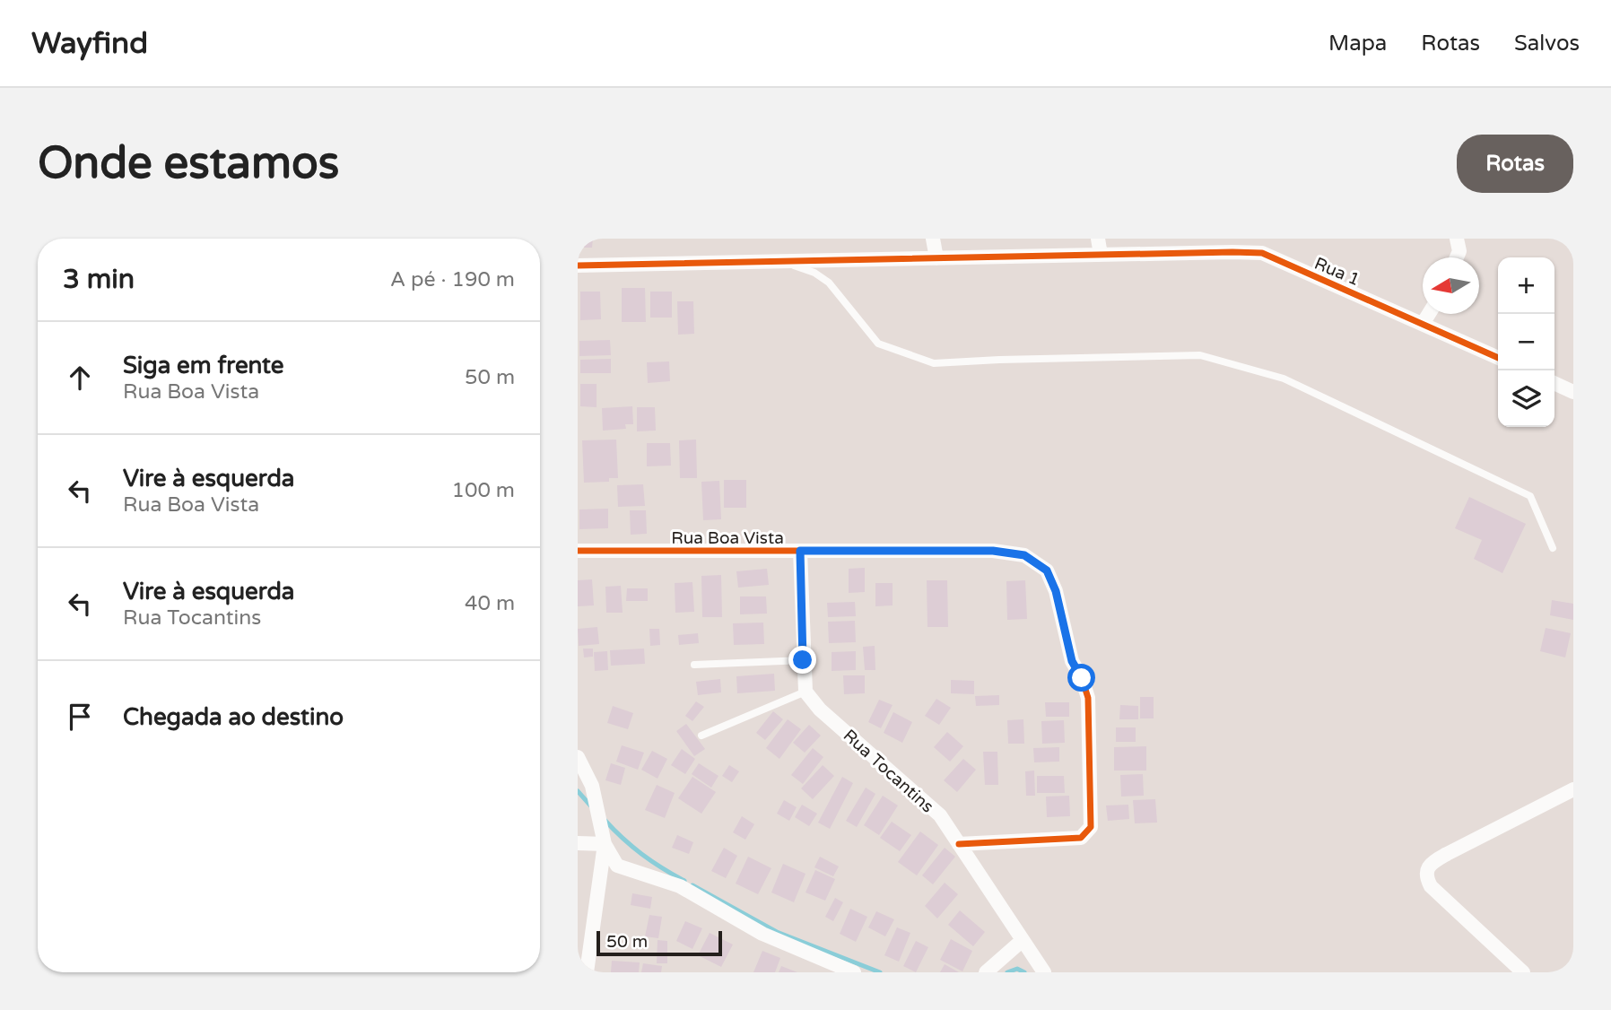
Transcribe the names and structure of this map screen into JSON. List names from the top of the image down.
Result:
{
  "streets": {
    "street": ["Rua 1", "Rua Boa Vista", "Rua Tocantins"]
  },
  "crossings": [
    ["Rua Boa Vista", "Rua Tocantins"]
  ],
  "scale_bar": "50 m",
  "north": "left",
  "page": {
    "header": "Wayfind",
    "nav": ["Mapa", "Rotas", "Salvos"],
    "buttons": "Rotas",
    "title": "Onde estamos",
    "heading": ["3 min", "A pé · 190 m"],
    "map_buttons": ["+", "−"],
    "list": [
      ["Siga em frente", "Rua Boa Vista", "50 m"],
      ["Vire à esquerda", "Rua Boa Vista", "100 m"],
      ["Vire à esquerda", "Rua Tocantins", "40 m"],
      "Chegada ao destino"
    ],
    "scale": "50 m"
  }
}
